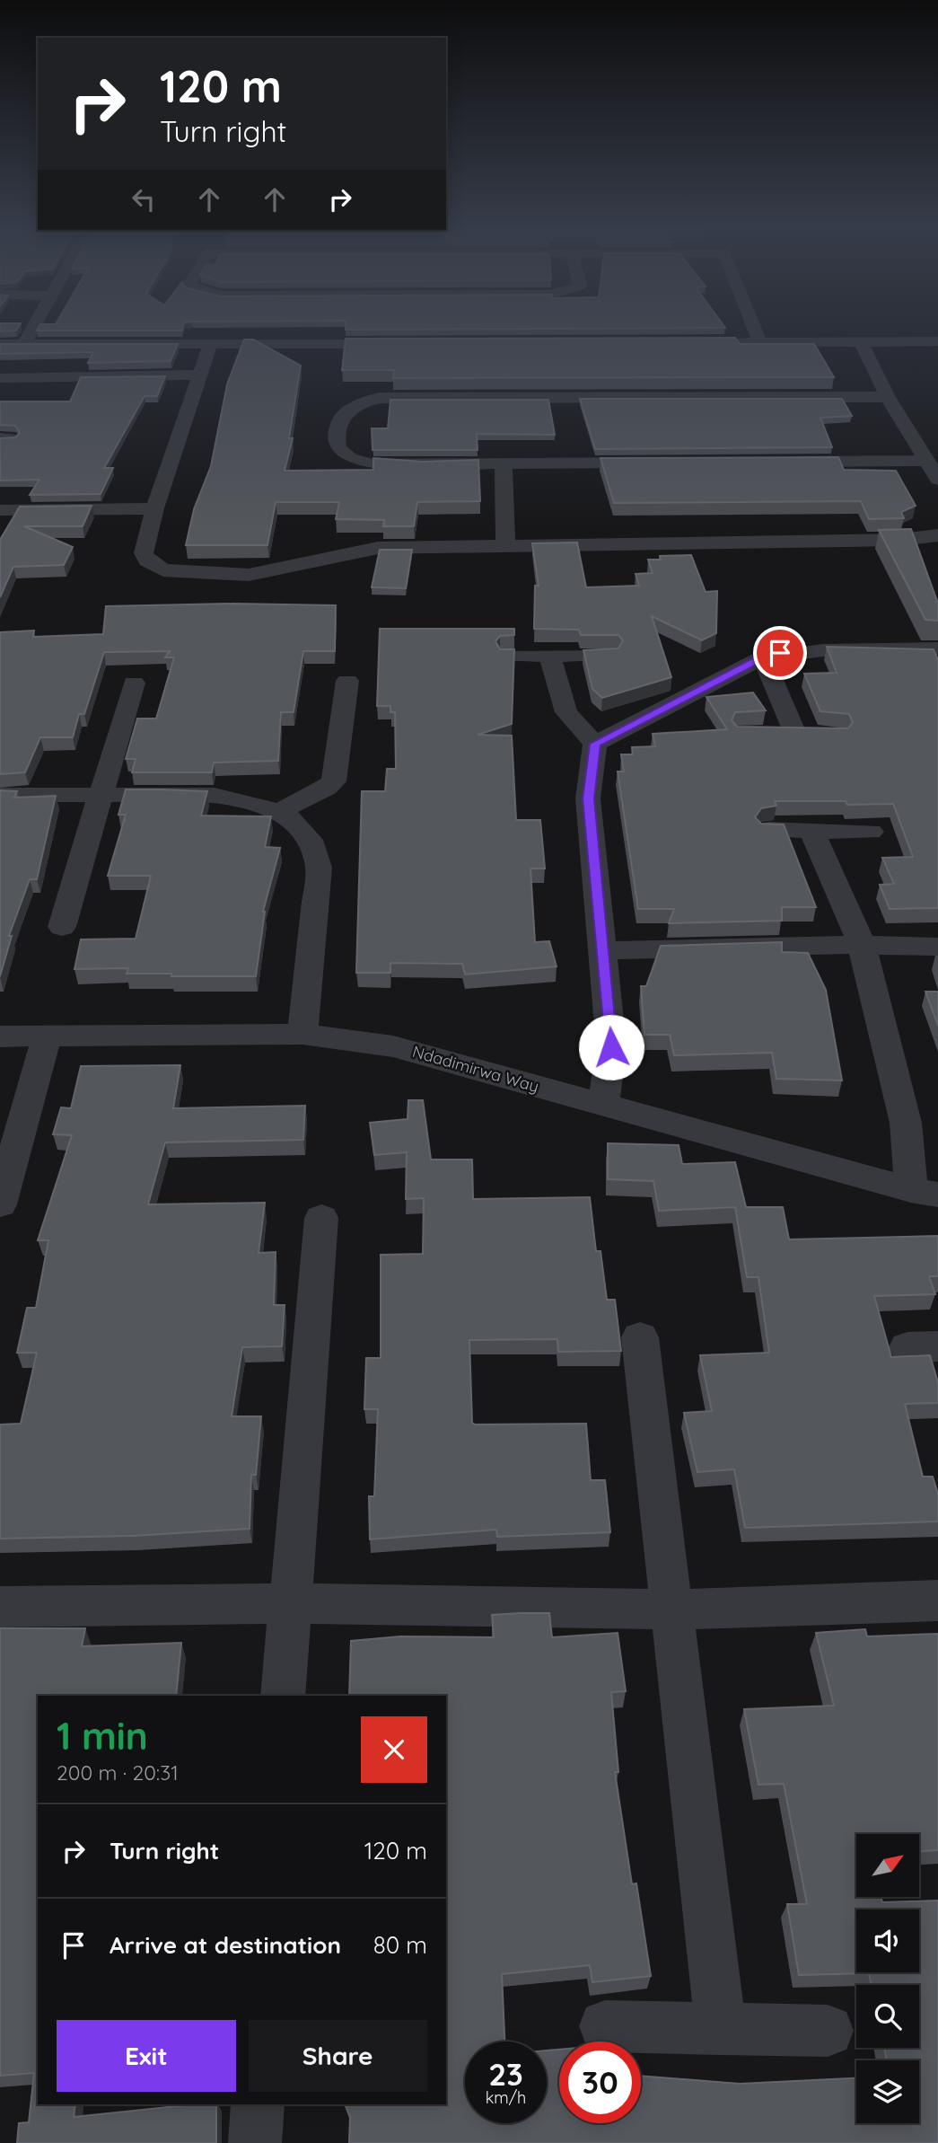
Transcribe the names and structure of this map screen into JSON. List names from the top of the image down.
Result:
{
  "streets": {
    "street": ["Ndadimirwa Way"]
  },
  "north": "top right",
  "page": {
    "turn": ["120 m", "Turn right"],
    "heading": ["1 min", "200 m · 20:31"],
    "list": [
      {
        "name": "Turn right",
        "value": "120 m"
      },
      {
        "name": "Arrive at destination",
        "value": "80 m"
      }
    ],
    "buttons": ["Exit", "Share"],
    "speed": "23 km/h",
    "limit": "30"
  }
}
